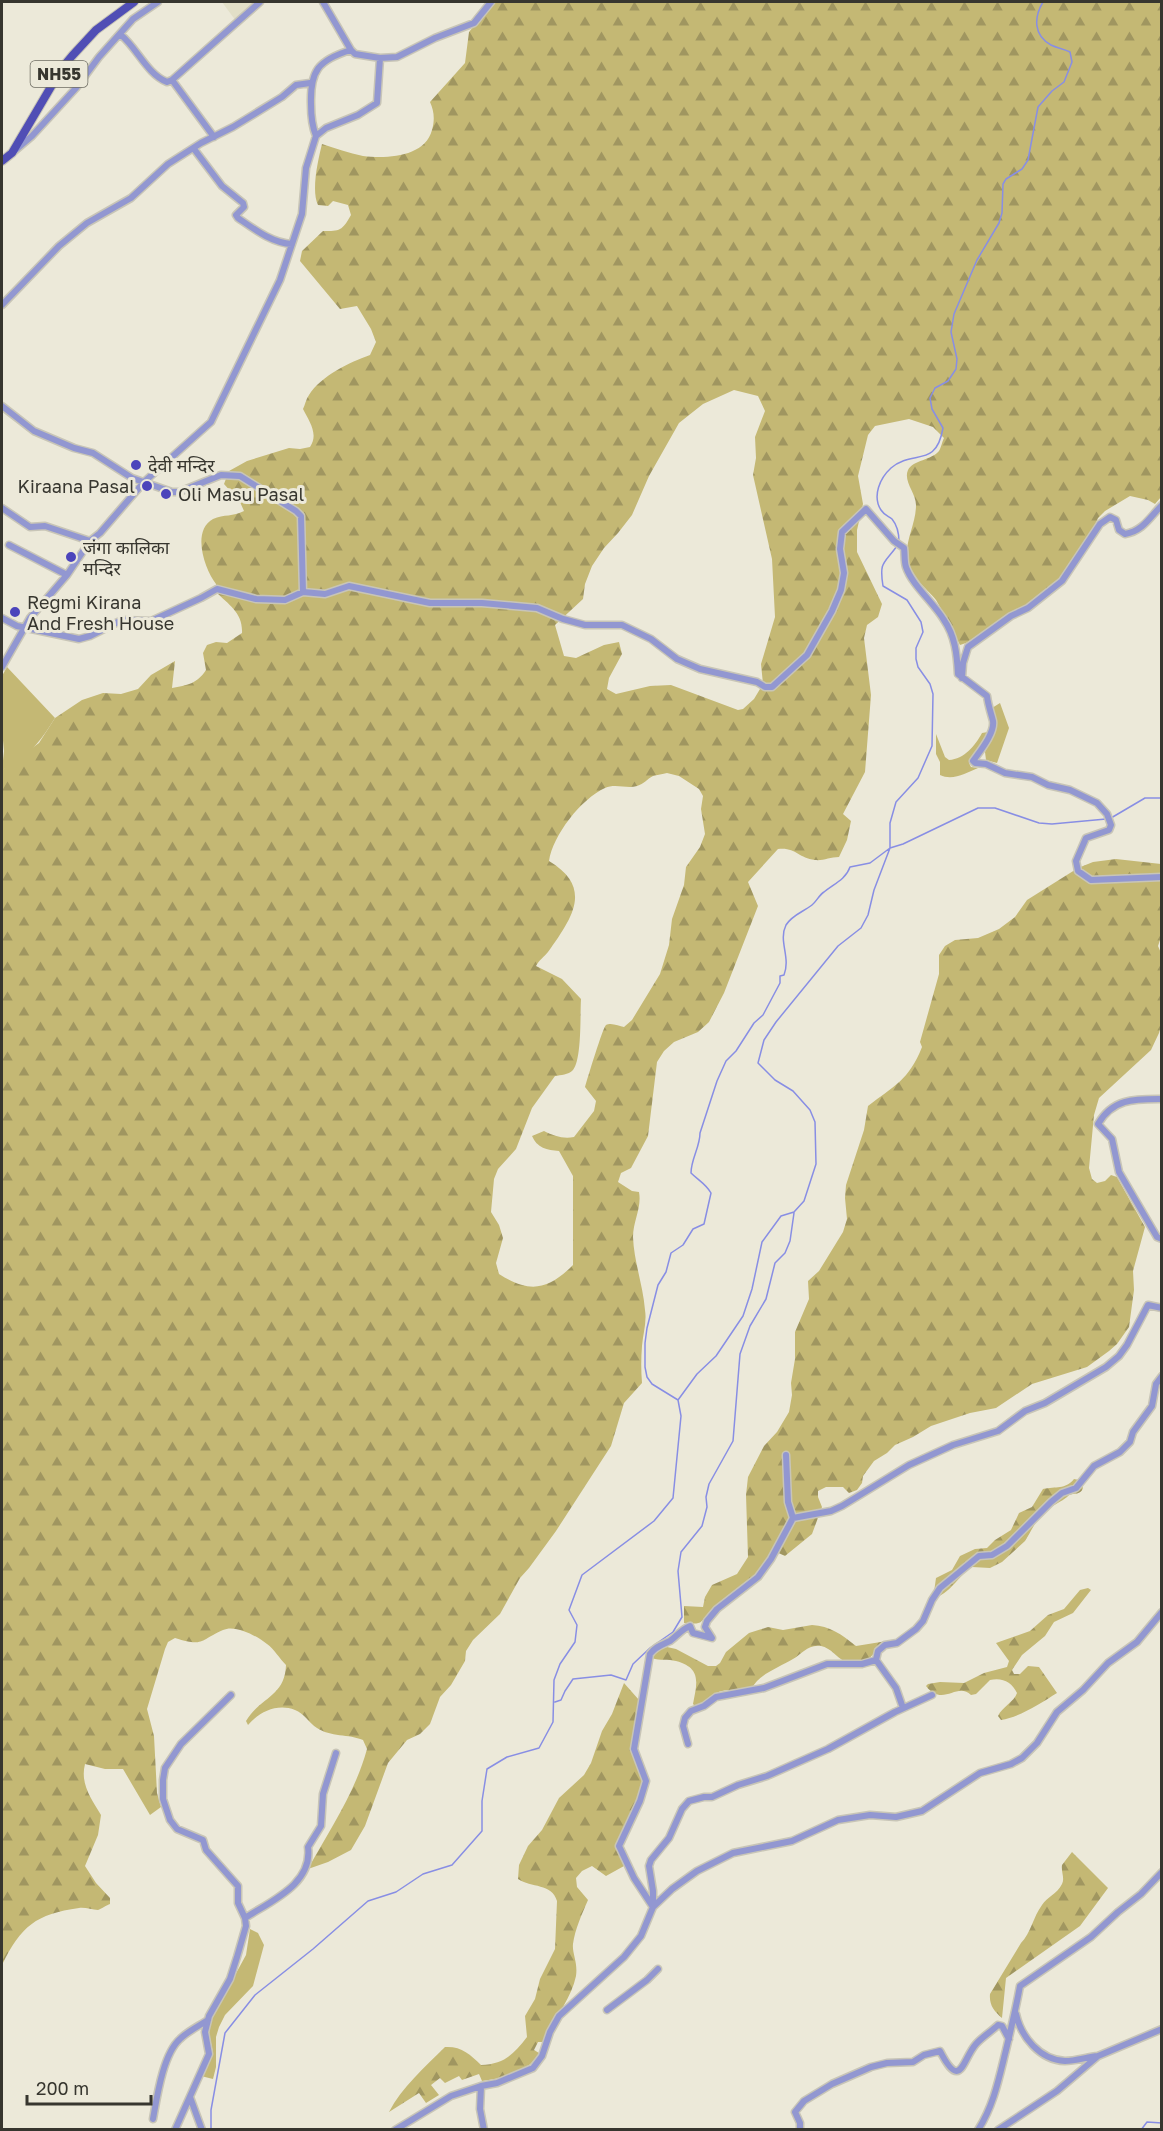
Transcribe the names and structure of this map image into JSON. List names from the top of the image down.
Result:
{
  "streets": {
    "main road": ["NH55"]
  },
  "places": [
    "देवी मन्दिर",
    "Kiraana Pasal",
    "Oli Masu Pasal",
    "जंगा कालिका मन्दिर",
    "Regmi Kirana And Fresh House"
  ],
  "scale_bar": "200 m"
}
